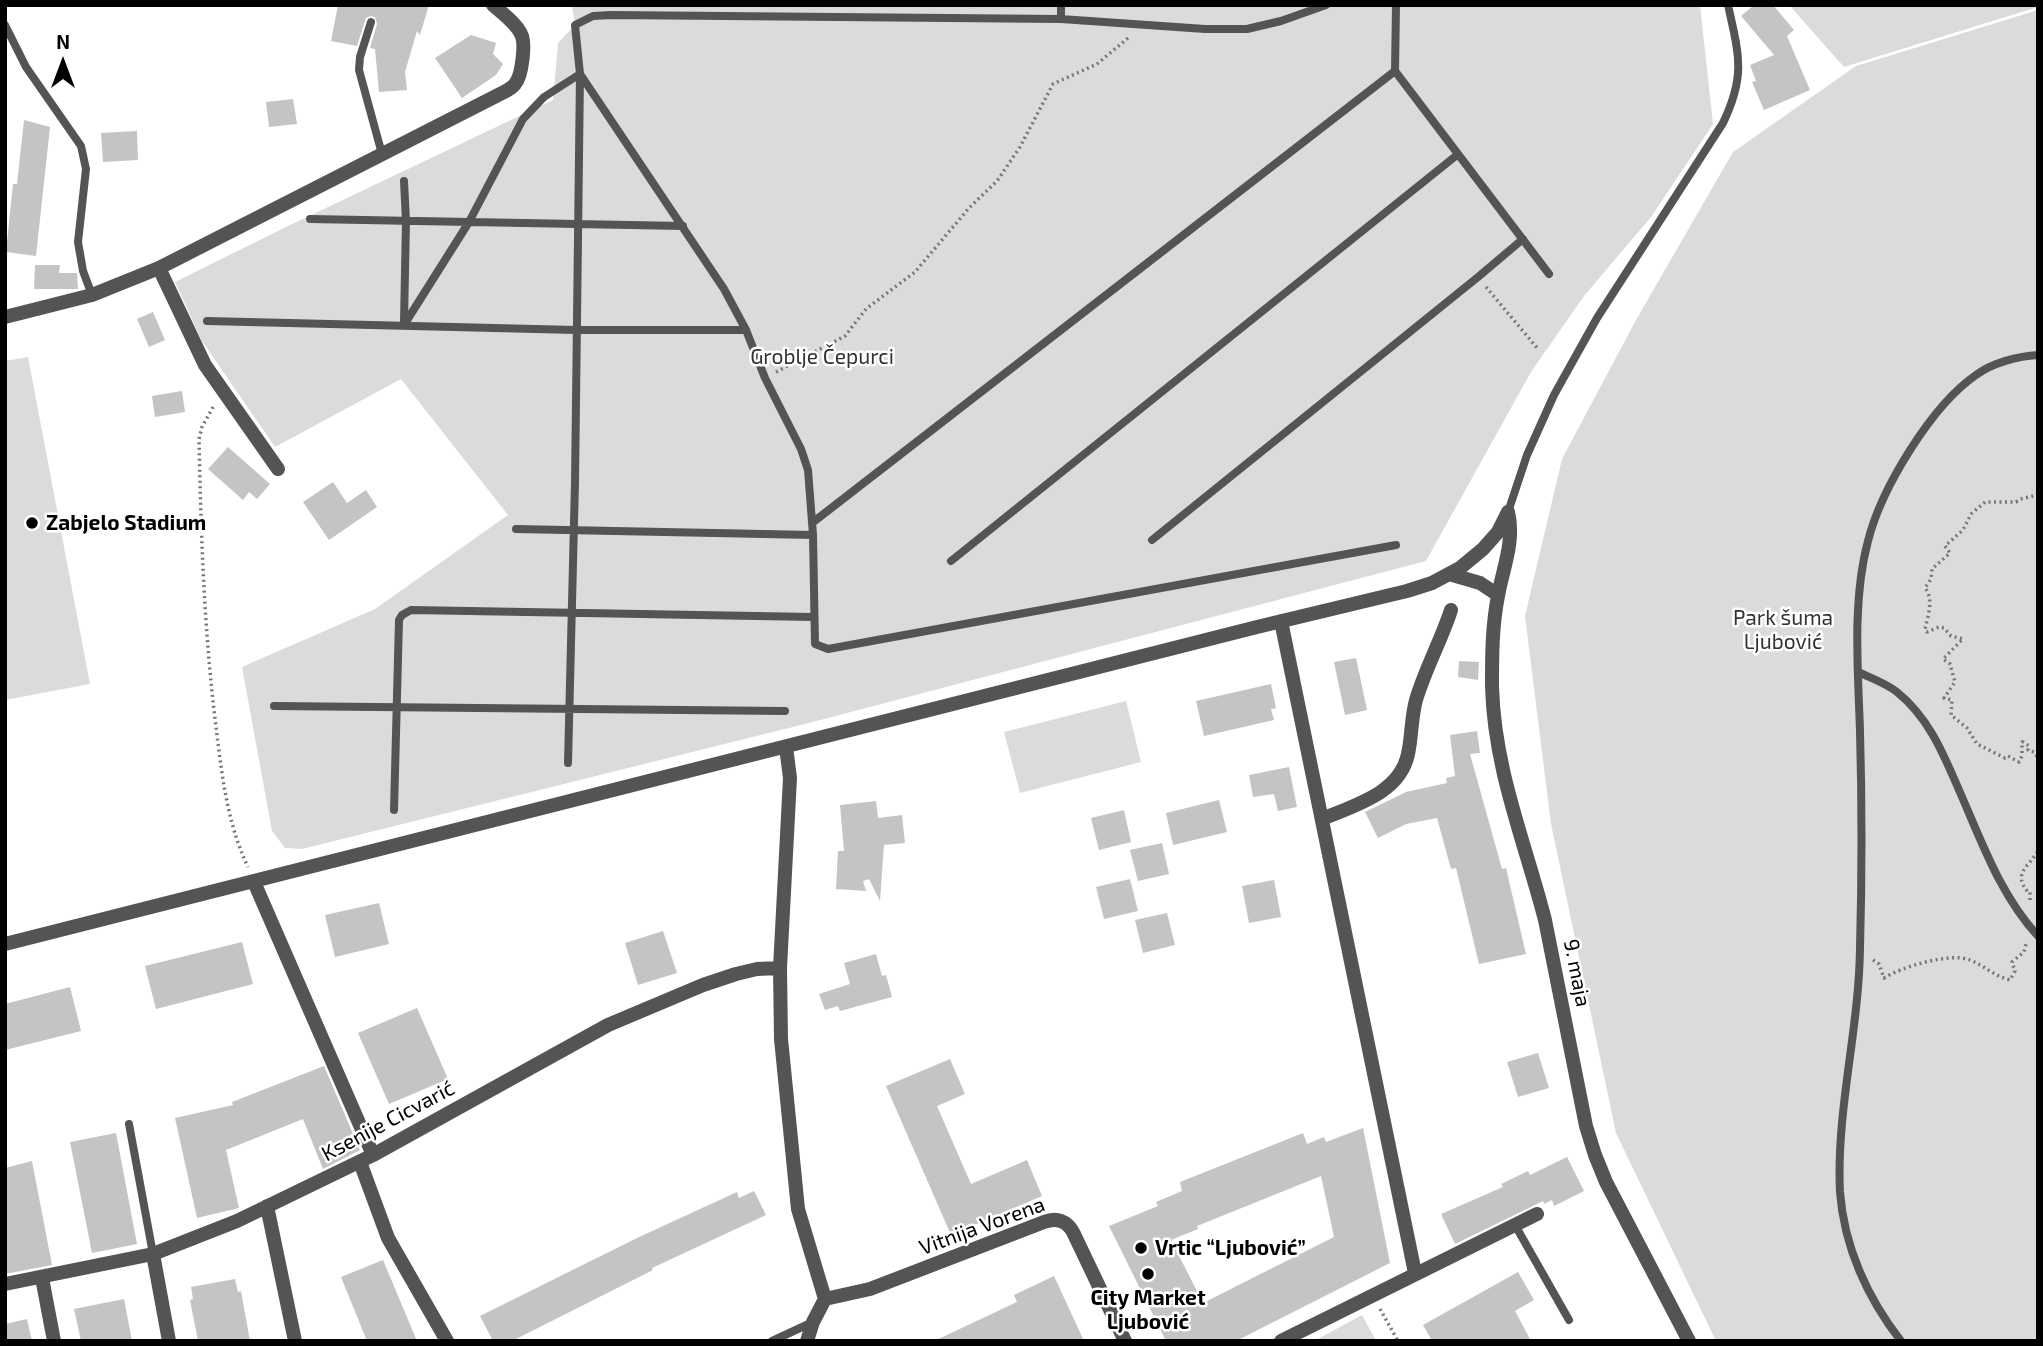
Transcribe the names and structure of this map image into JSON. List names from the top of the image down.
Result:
{
  "streets": {
    "street": ["9. maja", "Ksenije Cicvarić", "Vitnija Vorena"]
  },
  "parks": ["Groblje Čepurci", "Park šuma Ljubović"],
  "places": ["Zabjelo Stadium", "Vrtic “Ljubović”", "City Market Ljubović"],
  "north": "top"
}
